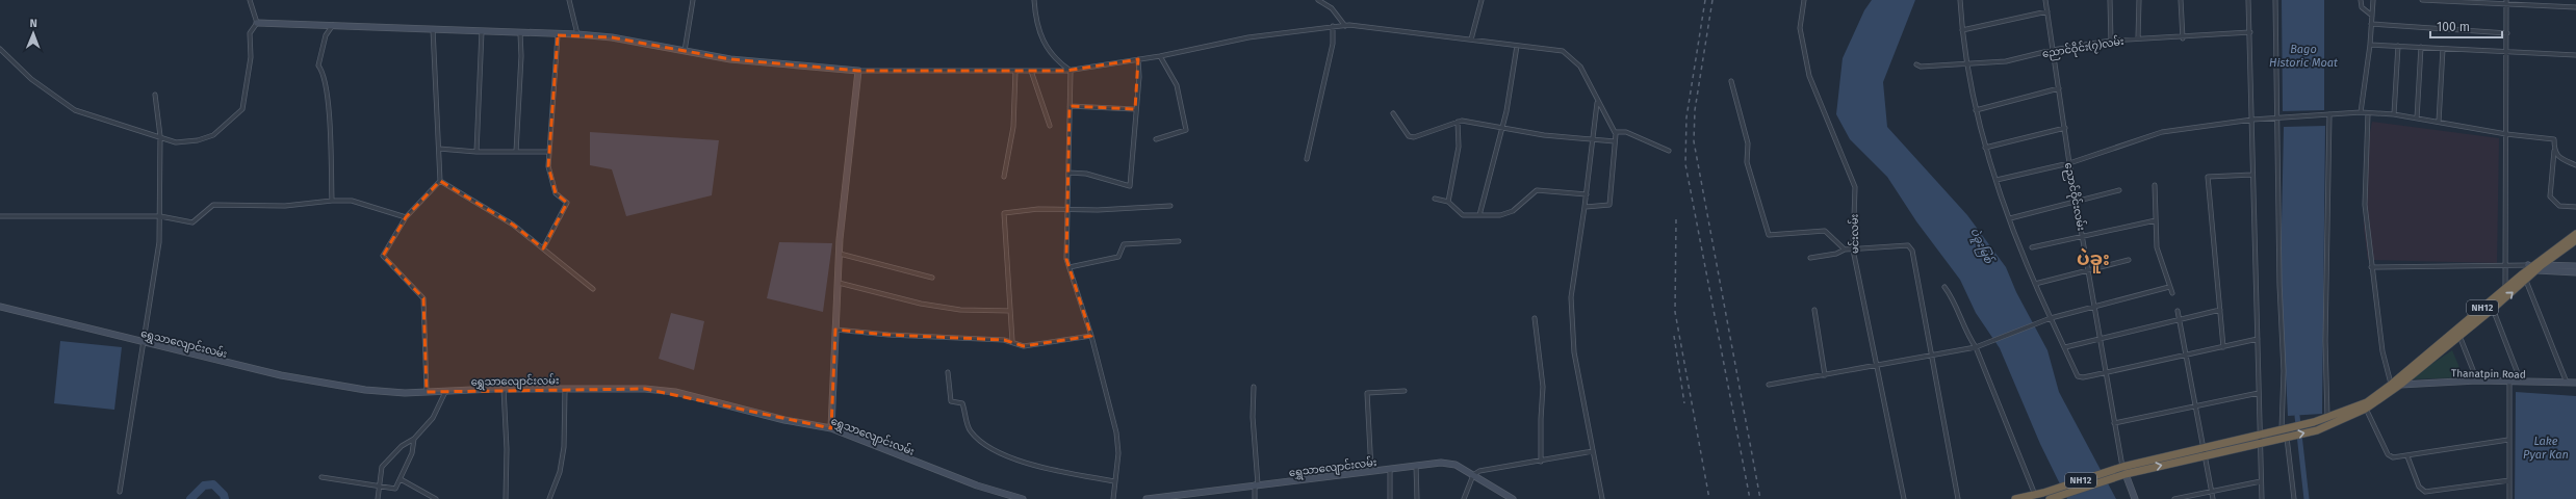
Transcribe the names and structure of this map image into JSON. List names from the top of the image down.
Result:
{
  "streets": {
    "highway": ["NH12"],
    "street": [
      "ညောင်ဝိုင်း(၇)လမ်း",
      "ညောင်ဝိုင်းလမ်း",
      "မင်းလမ်း",
      "ရွှေသာလျောင်းလမ်း",
      "Thanatpin Road"
    ]
  },
  "crossings": [
    ["ညောင်ဝိုင်း(၇)လမ်း", "ညောင်ဝိုင်းလမ်း"],
    ["ညောင်ဝိုင်းလမ်း", "NH12"],
    ["NH12", "Thanatpin Road"]
  ],
  "districts": ["ပဲခူး"],
  "water": ["Bago Historic Moat", "ပဲခူးမြစ်", "Lake Pyar Kan"],
  "scale_bar": "100 m",
  "north": "top"
}
